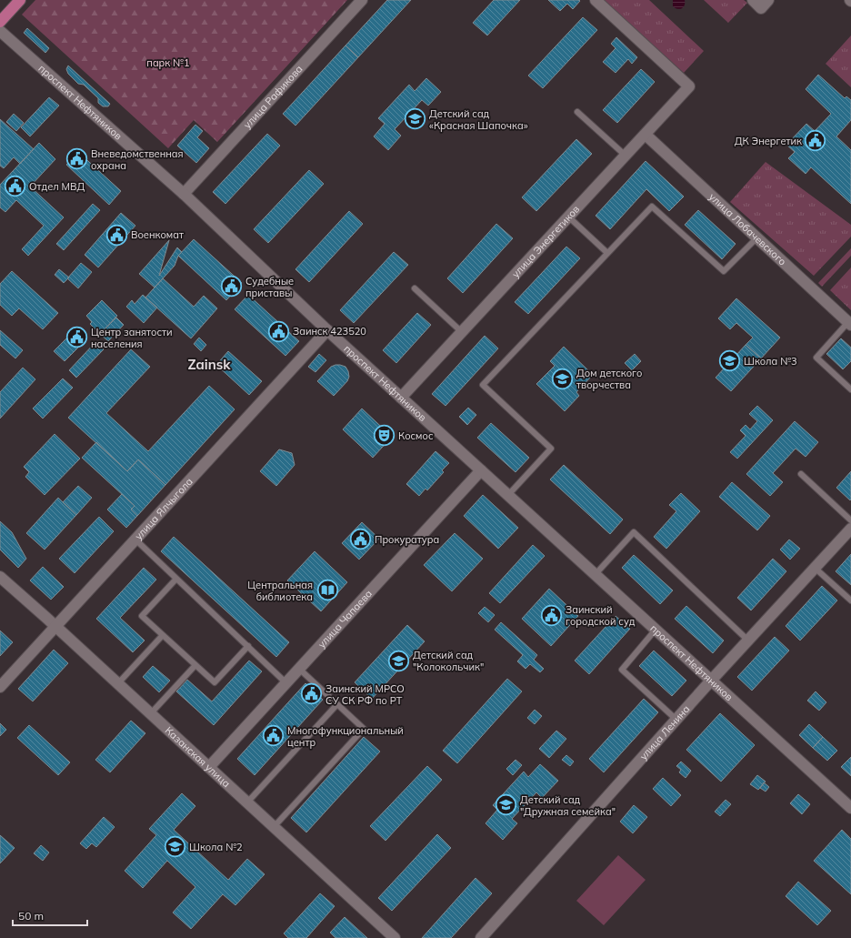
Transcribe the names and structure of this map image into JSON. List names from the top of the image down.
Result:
{
  "streets": {
    "street": [
      "улица Рафикова",
      "проспект Нефтяников",
      "улица Лобачевского",
      "улица Энергетиков",
      "улица Ялчыгола",
      "улица Чапаева",
      "улица Ленина",
      "Казанская улица"
    ]
  },
  "crossings": [
    ["улица Рафикова", "проспект Нефтяников"],
    ["проспект Нефтяников", "улица Энергетиков"],
    ["проспект Нефтяников", "улица Ялчыгола"],
    ["проспект Нефтяников", "улица Чапаева"],
    ["проспект Нефтяников", "улица Ленина"],
    ["улица Лобачевского", "улица Энергетиков"],
    ["улица Ялчыгола", "Казанская улица"],
    ["улица Чапаева", "Казанская улица"]
  ],
  "districts": ["Zainsk"],
  "parks": ["парк №1"],
  "places": {
    "school or university": [
      "Детский сад «Красная Шапочка»",
      "Школа №3",
      "Дом детского творчества",
      "Детский сад \"Колокольчик\"",
      "Детский сад \"Дружная семейка\"",
      "Школа №2"
    ],
    "public building": [
      "ДК Энергетик",
      "Вневедомственная охрана",
      "Отдел МВД",
      "Военкомат",
      "Судебные приставы",
      "Заинск 423520",
      "Центр занятости населения",
      "Прокуратура",
      "Заинский городской суд",
      "Заинский МРСО СУ СК РФ по РТ",
      "Многофункциональный центр"
    ],
    "theatre": ["Космос"],
    "library": ["Центральная библиотека"]
  },
  "scale_bar": "50 m"
}
